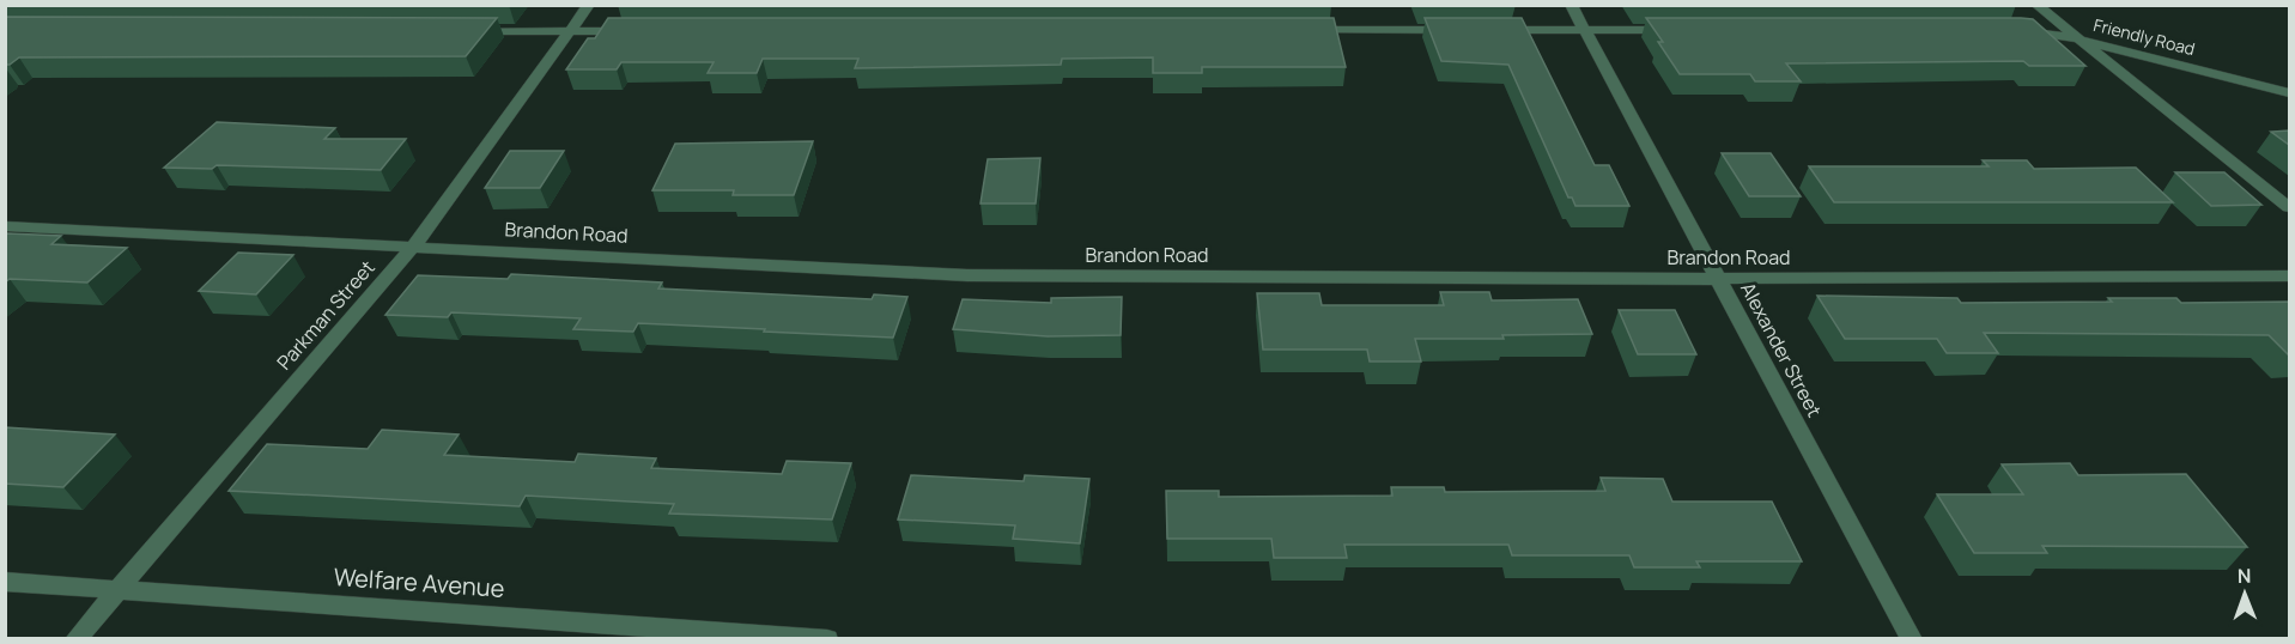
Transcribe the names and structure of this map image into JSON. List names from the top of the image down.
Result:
{
  "streets": {
    "street": [
      "Friendly Road",
      "Brandon Road",
      "Parkman Street",
      "Alexander Street",
      "Welfare Avenue"
    ]
  },
  "crossings": [
    ["Brandon Road", "Parkman Street"],
    ["Brandon Road", "Alexander Street"],
    ["Parkman Street", "Welfare Avenue"]
  ],
  "north": "top"
}
